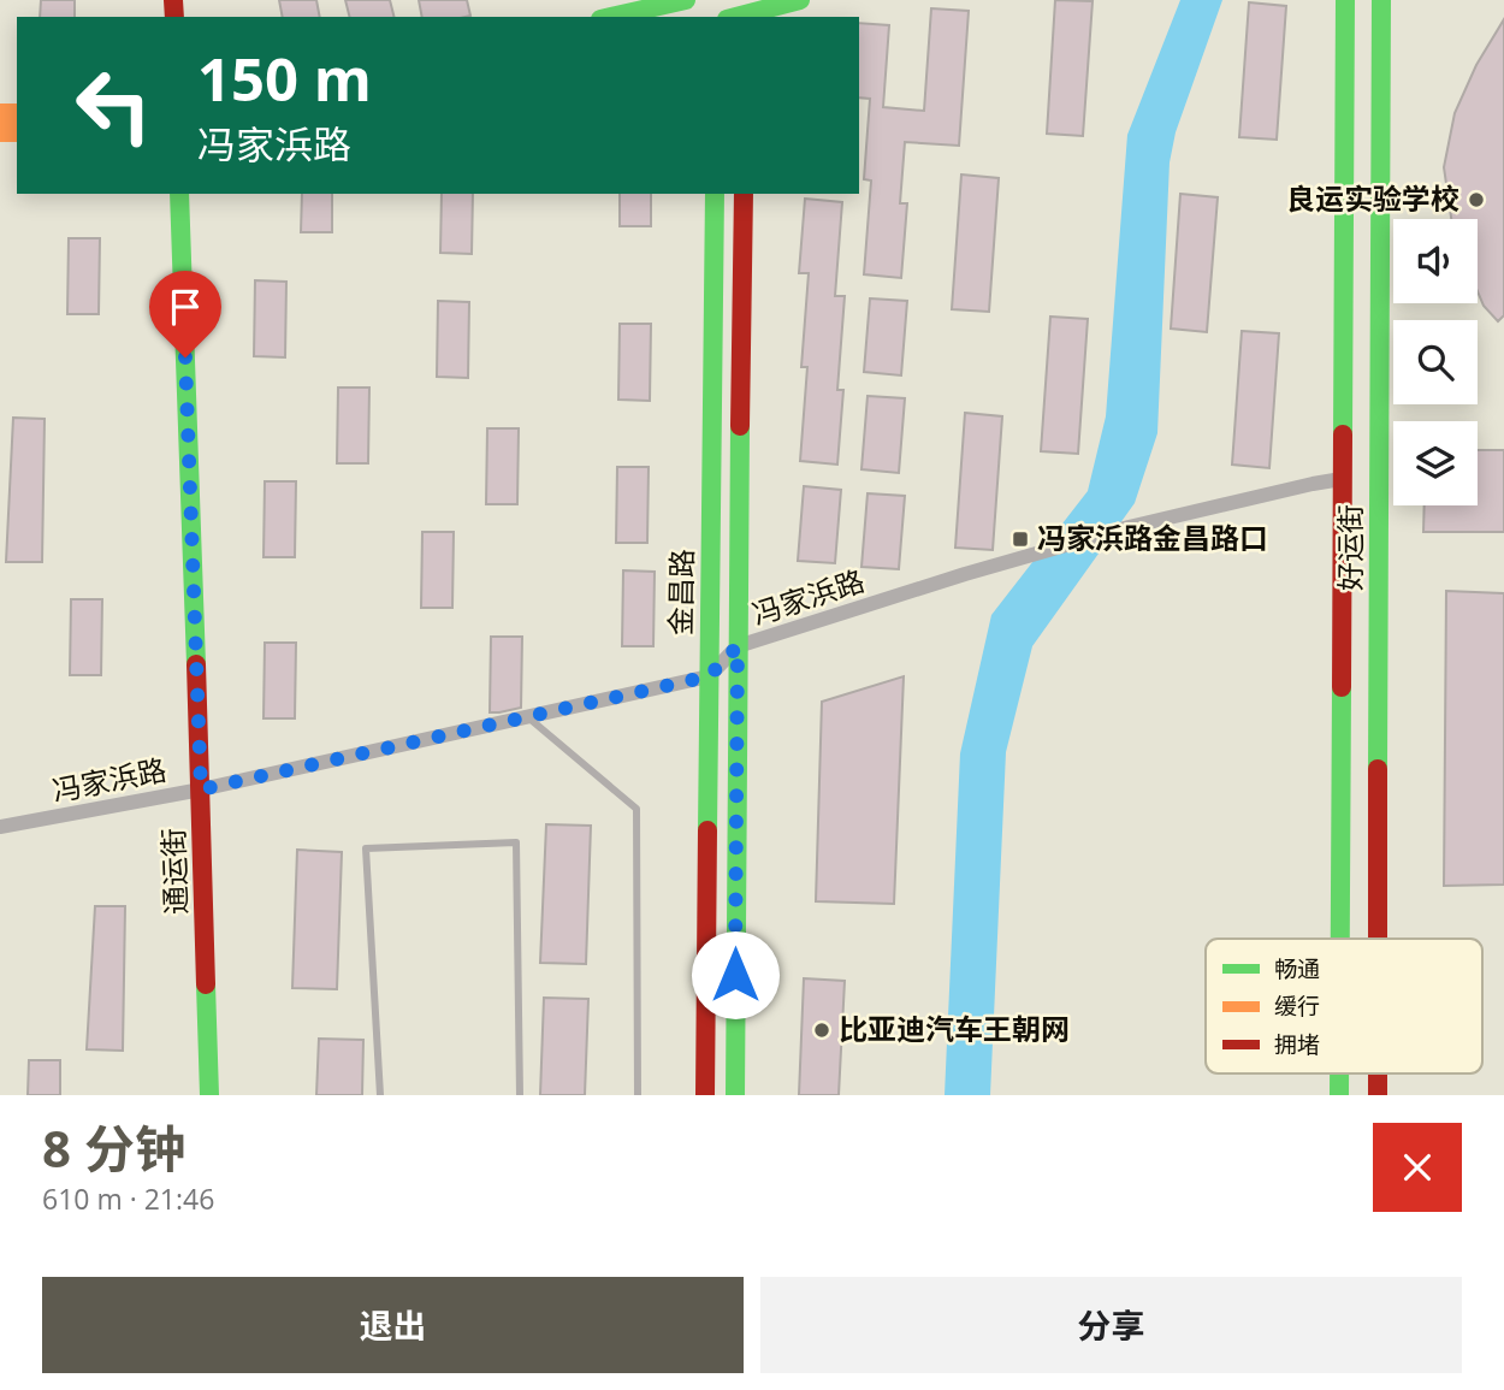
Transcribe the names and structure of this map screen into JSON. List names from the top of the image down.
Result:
{
  "streets": {
    "street": [
      "好运街",
      "金昌路",
      "冯家浜路",
      "通运街"
    ]
  },
  "crossings": [
    ["好运街", "冯家浜路"],
    ["金昌路", "冯家浜路"],
    ["冯家浜路", "通运街"]
  ],
  "places": {
    "other": ["良运实验学校", "比亚迪汽车王朝网"],
    "transit": ["冯家浜路金昌路口"]
  },
  "legend": ["畅通", "缓行", "拥堵"],
  "page": {
    "turn": ["150 m", "冯家浜路"],
    "heading": ["8 分钟", "610 m · 21:46"],
    "buttons": ["退出", "分享"]
  }
}
